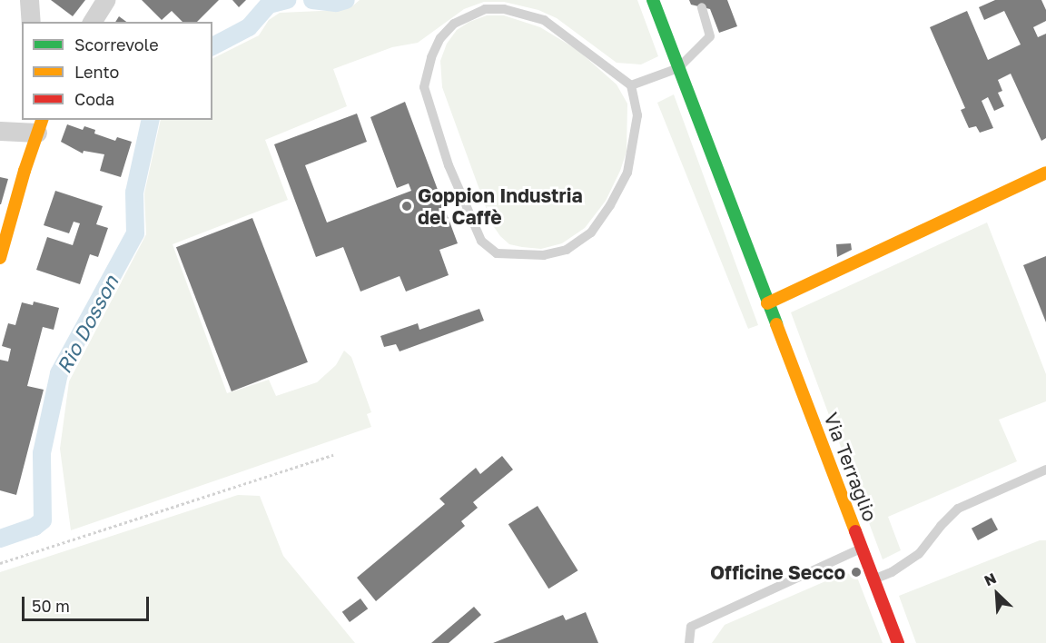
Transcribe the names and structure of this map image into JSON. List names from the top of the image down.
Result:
{
  "streets": {
    "main road": ["Via Terraglio"]
  },
  "water": ["Rio Dosson"],
  "places": ["Goppion Industria del Caffè", "Officine Secco"],
  "legend": ["Scorrevole", "Lento", "Coda"],
  "scale_bar": "50 m",
  "north": "top left"
}
